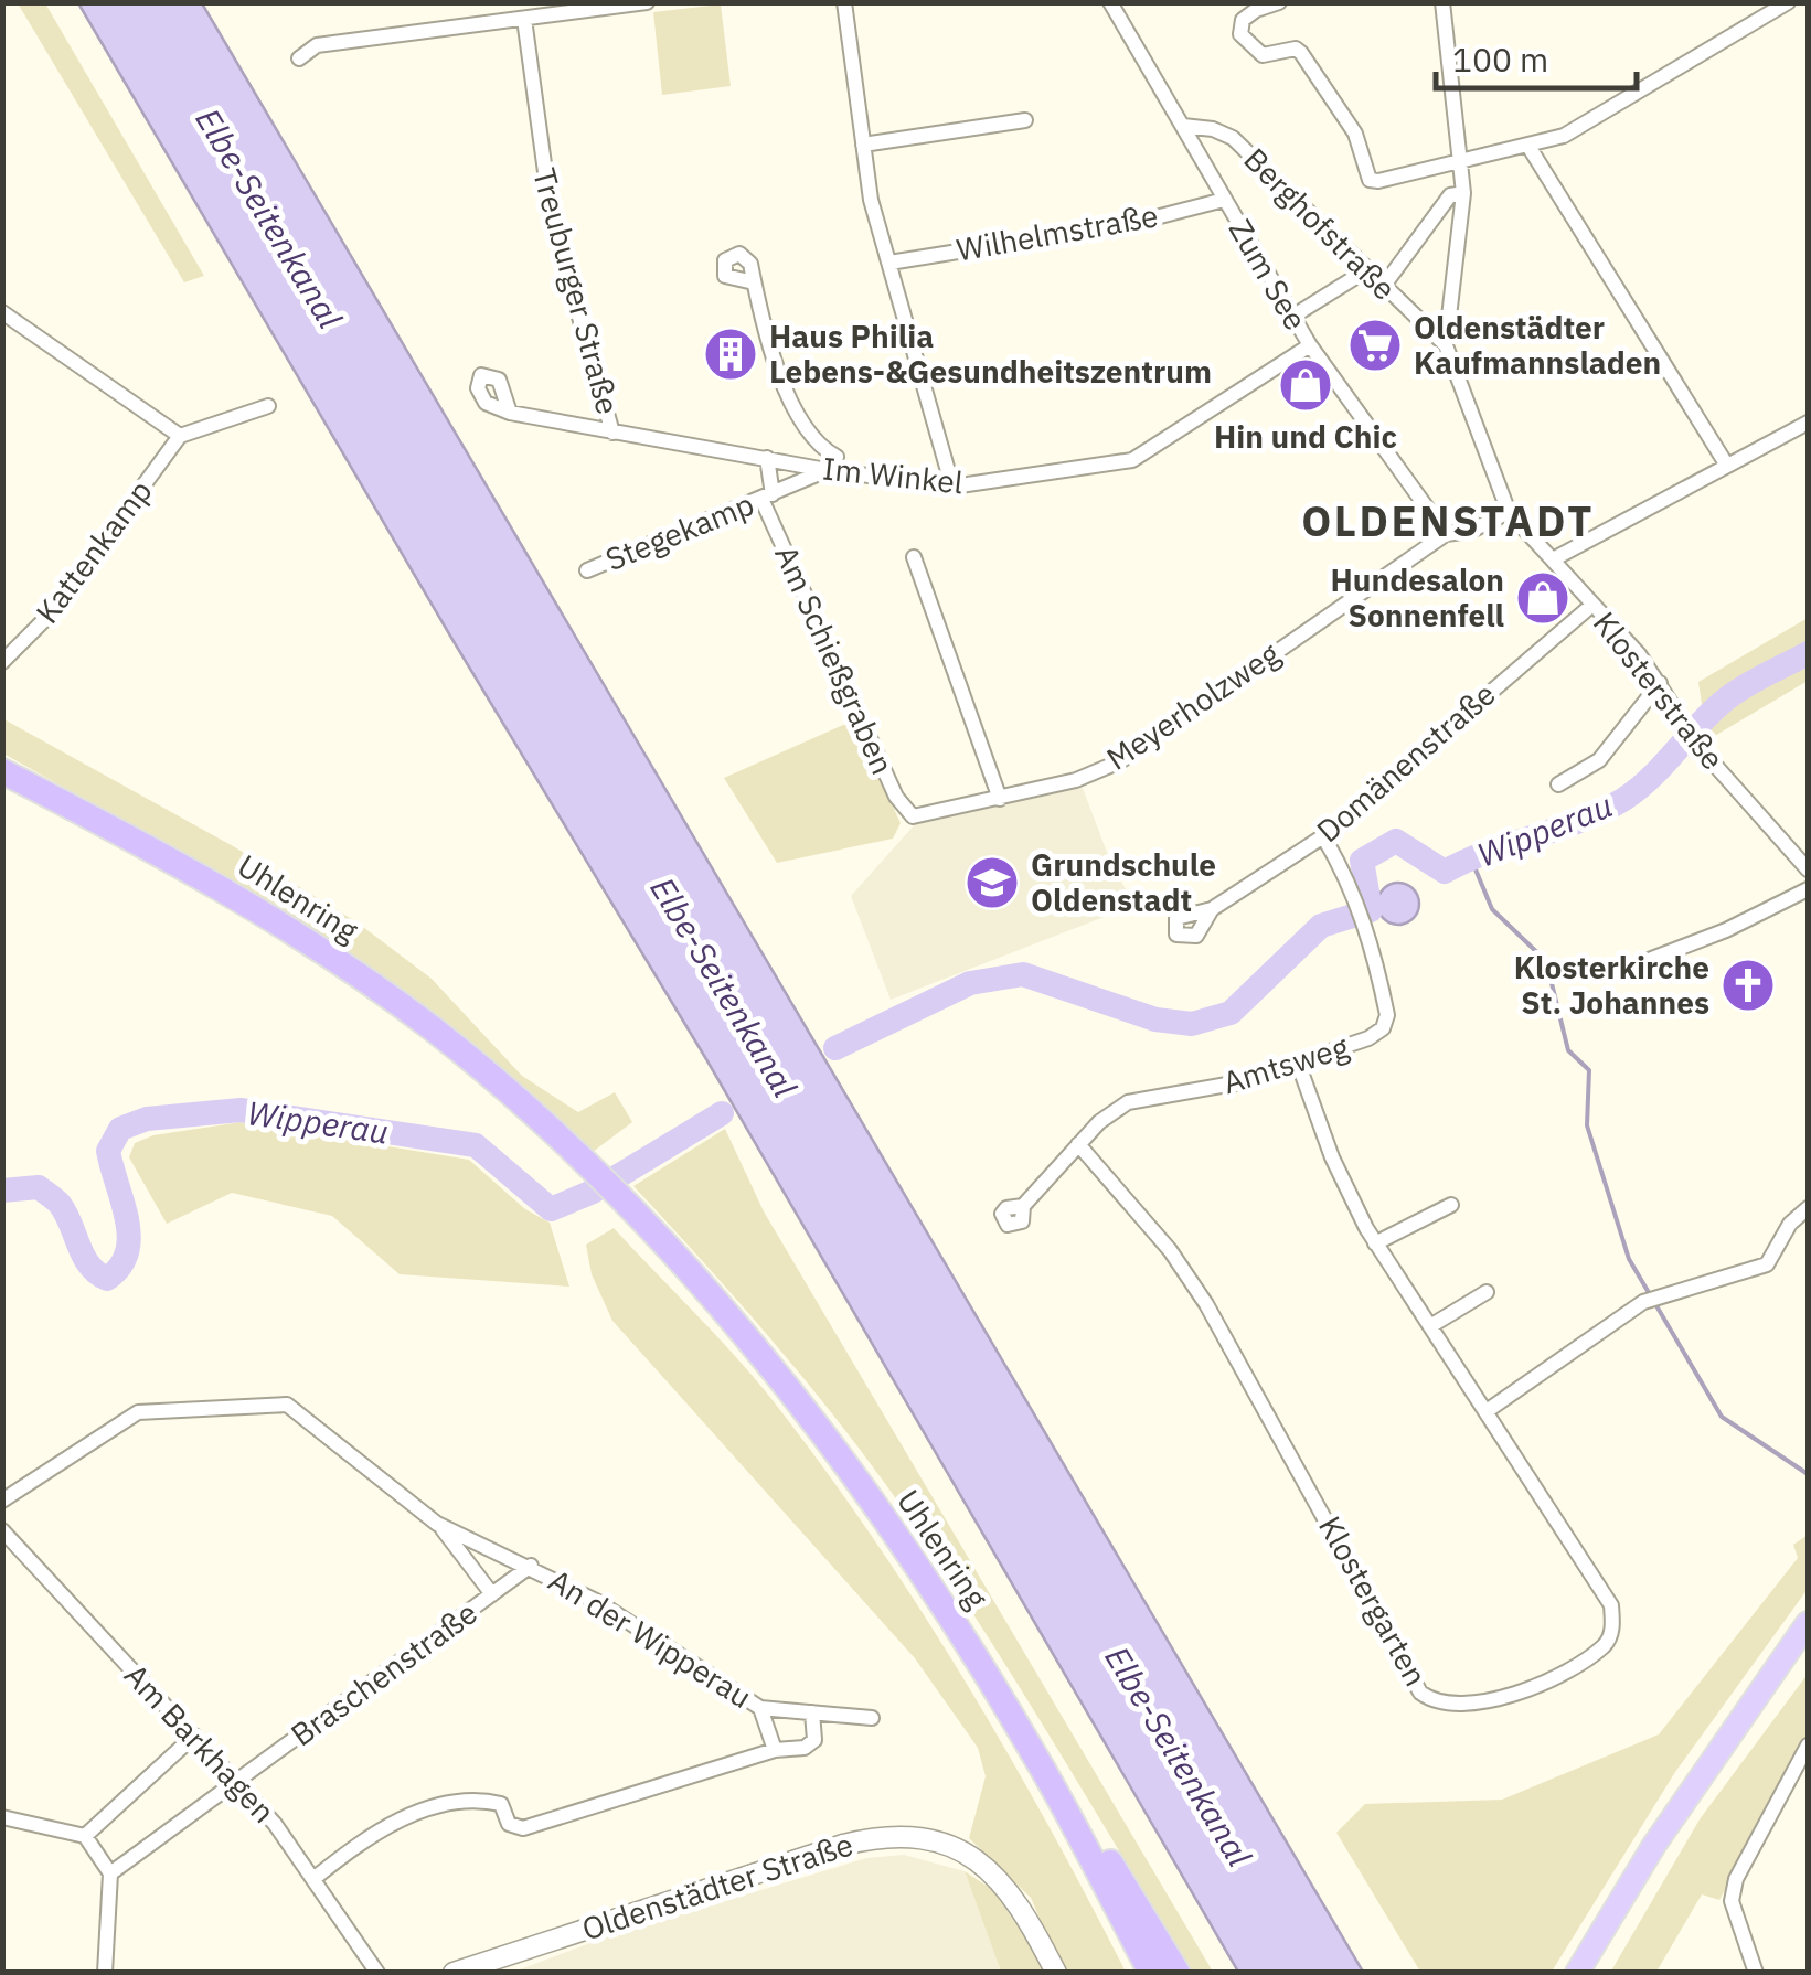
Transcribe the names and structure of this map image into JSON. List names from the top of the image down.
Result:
{
  "streets": {
    "highway": ["Uhlenring"],
    "street": [
      "Berghofstraße",
      "Wilhelmstraße",
      "Zum See",
      "Treuburger Straße",
      "Im Winkel",
      "Stegekamp",
      "Kattenkamp",
      "Am Schießgraben",
      "Klosterstraße",
      "Meyerholzweg",
      "Domänenstraße",
      "Amtsweg",
      "Klostergarten",
      "An der Wipperau",
      "Braschenstraße",
      "Am Barkhagen",
      "Oldenstädter Straße"
    ]
  },
  "crossings": [
    ["Berghofstraße", "Zum See"],
    ["Wilhelmstraße", "Zum See"],
    ["Zum See", "Im Winkel"],
    ["Zum See", "Meyerholzweg"],
    ["Treuburger Straße", "Im Winkel"],
    ["Im Winkel", "Stegekamp"],
    ["Stegekamp", "Am Schießgraben"],
    ["Am Schießgraben", "Meyerholzweg"],
    ["Klosterstraße", "Meyerholzweg"],
    ["Klosterstraße", "Domänenstraße"],
    ["Domänenstraße", "Amtsweg"],
    ["Amtsweg", "Klostergarten"],
    ["An der Wipperau", "Braschenstraße"],
    ["Braschenstraße", "Am Barkhagen"]
  ],
  "districts": ["OLDENSTADT"],
  "water": ["Elbe-Seitenkanal", "Wipperau"],
  "places": {
    "supermarket": ["Oldenstädter Kaufmannsladen"],
    "building": ["Haus Philia Lebens-&Gesundheitszentrum"],
    "shop": ["Hin und Chic", "Hundesalon Sonnenfell"],
    "school or university": ["Grundschule Oldenstadt"],
    "church": ["Klosterkirche St. Johannes"]
  },
  "scale_bar": "100 m"
}
